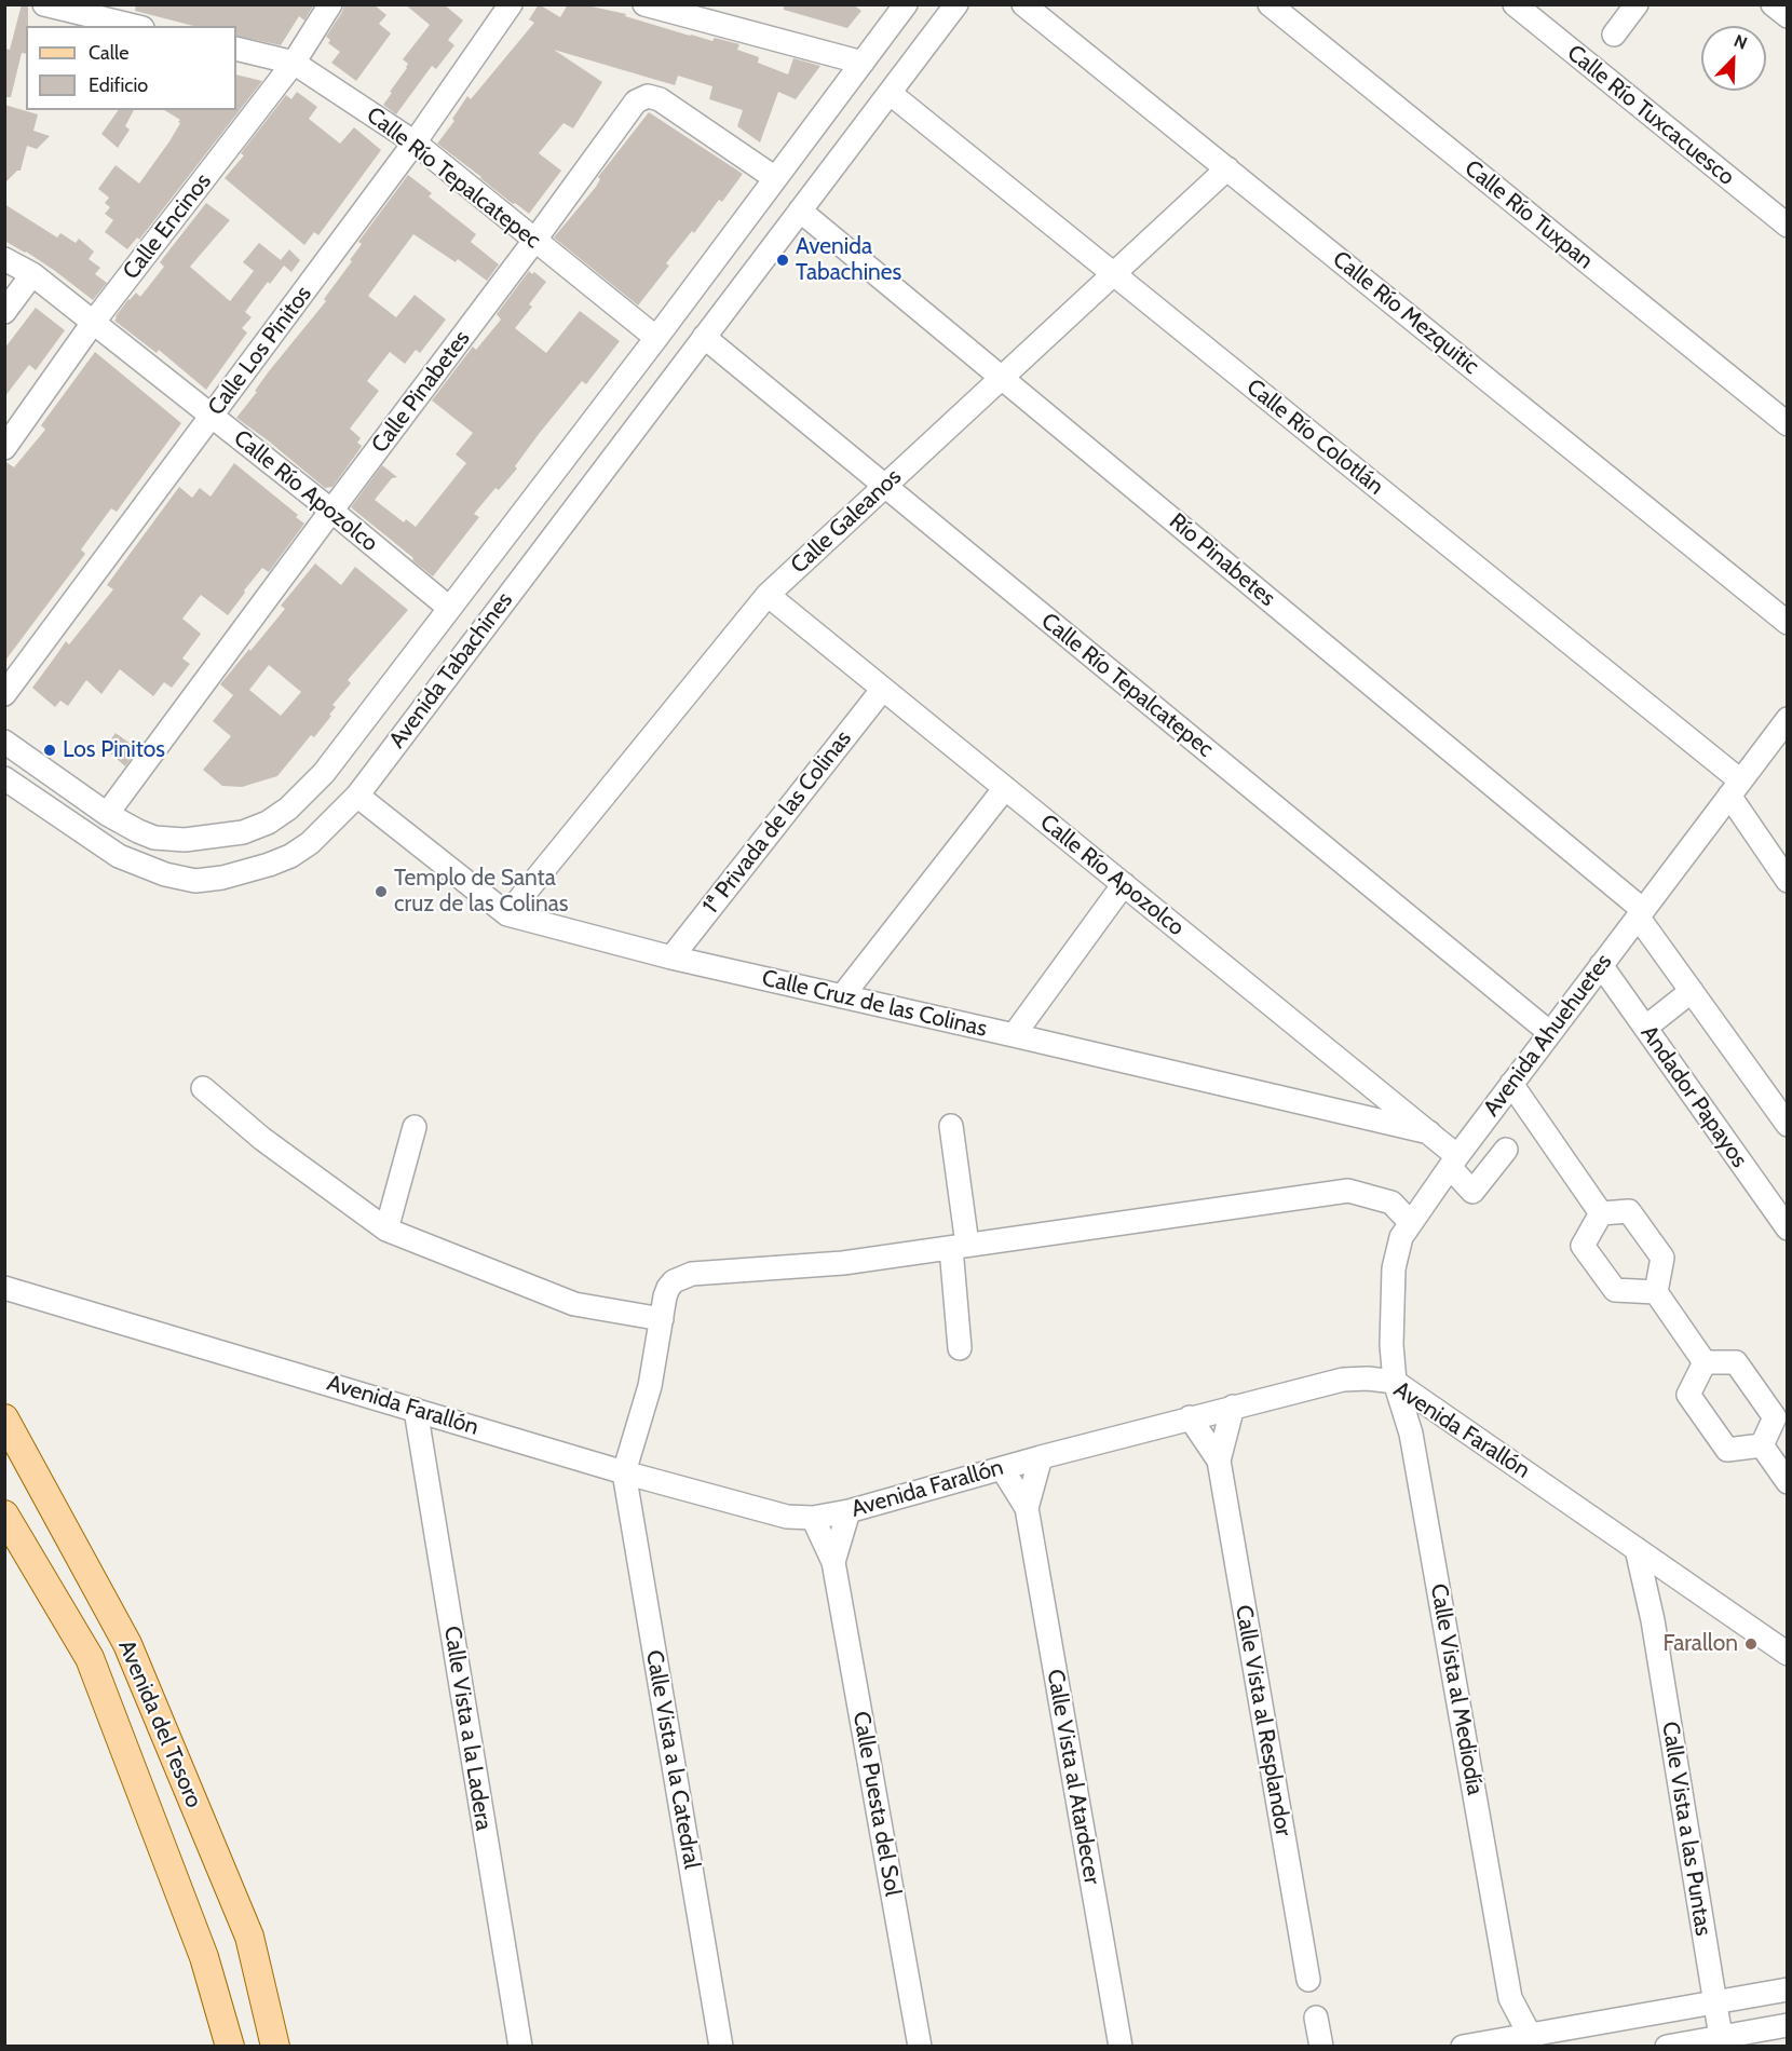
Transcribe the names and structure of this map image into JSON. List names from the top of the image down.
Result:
{
  "streets": {
    "main road": ["Avenida del Tesoro"],
    "street": [
      "Calle Río Tuxcacuesco",
      "Calle Río Tepalcatepec",
      "Calle Río Tuxpan",
      "Calle Encinos",
      "Calle Río Mezquitic",
      "Calle Los Pinitos",
      "Calle Pinabetes",
      "Calle Río Colotlán",
      "Calle Río Apozolco",
      "Calle Galeanos",
      "Río Pinabetes",
      "Avenida Tabachines",
      "1ª Privada de las Colinas",
      "Calle Cruz de las Colinas",
      "Avenida Ahuehuetes",
      "Andador Papayos",
      "Avenida Farallón",
      "Calle Vista al Mediodía",
      "Calle Vista al Resplandor",
      "Calle Vista a la Ladera",
      "Calle Vista a la Catedral",
      "Calle Vista al Atardecer",
      "Calle Puesta del Sol",
      "Calle Vista a las Puntas"
    ]
  },
  "crossings": [
    ["Calle Río Tepalcatepec", "Calle Encinos"],
    ["Calle Río Tepalcatepec", "Calle Los Pinitos"],
    ["Calle Río Tepalcatepec", "Calle Pinabetes"],
    ["Calle Río Tepalcatepec", "Calle Galeanos"],
    ["Calle Río Tepalcatepec", "Avenida Tabachines"],
    ["Calle Río Tepalcatepec", "Avenida Ahuehuetes"],
    ["Calle Encinos", "Calle Río Apozolco"],
    ["Calle Río Mezquitic", "Calle Galeanos"],
    ["Calle Los Pinitos", "Calle Río Apozolco"],
    ["Calle Pinabetes", "Calle Río Apozolco"],
    ["Calle Pinabetes", "Avenida Tabachines"],
    ["Calle Río Colotlán", "Calle Galeanos"],
    ["Calle Río Colotlán", "Avenida Tabachines"],
    ["Calle Río Colotlán", "Avenida Ahuehuetes"],
    ["Calle Río Apozolco", "Calle Galeanos"],
    ["Calle Río Apozolco", "Avenida Tabachines"],
    ["Calle Río Apozolco", "1ª Privada de las Colinas"],
    ["Calle Río Apozolco", "Calle Cruz de las Colinas"],
    ["Calle Río Apozolco", "Avenida Ahuehuetes"],
    ["Calle Galeanos", "Río Pinabetes"],
    ["Calle Galeanos", "Calle Cruz de las Colinas"],
    ["Río Pinabetes", "Avenida Tabachines"],
    ["Río Pinabetes", "Avenida Ahuehuetes"],
    ["Avenida Tabachines", "Calle Cruz de las Colinas"],
    ["1ª Privada de las Colinas", "Calle Cruz de las Colinas"],
    ["Avenida Ahuehuetes", "Andador Papayos"],
    ["Avenida Ahuehuetes", "Avenida Farallón"],
    ["Avenida Ahuehuetes", "Calle Vista al Mediodía"],
    ["Avenida Farallón", "Calle Vista al Mediodía"],
    ["Avenida Farallón", "Calle Vista al Resplandor"],
    ["Avenida Farallón", "Calle Vista a la Ladera"],
    ["Avenida Farallón", "Calle Vista a la Catedral"],
    ["Avenida Farallón", "Calle Vista al Atardecer"],
    ["Avenida Farallón", "Calle Puesta del Sol"],
    ["Avenida Farallón", "Calle Vista a las Puntas"]
  ],
  "places": [
    "Avenida Tabachines",
    "Los Pinitos",
    "Templo de Santa cruz de las Colinas",
    "Farallon"
  ],
  "legend": ["Calle", "Edificio"],
  "north": "top right"
}
